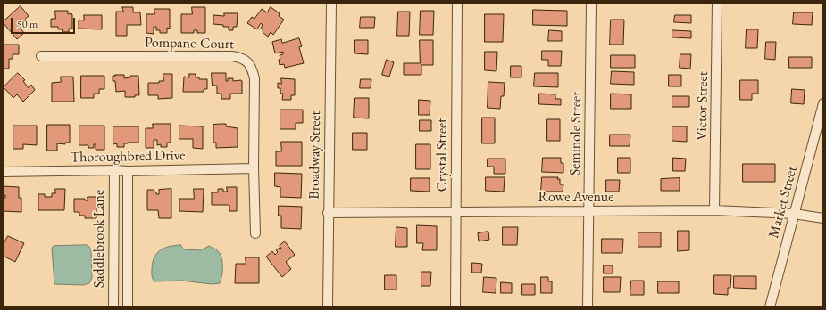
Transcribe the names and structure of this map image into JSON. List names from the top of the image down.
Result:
{
  "streets": {
    "street": [
      "Pompano Court",
      "Victor Street",
      "Seminole Street",
      "Broadway Street",
      "Crystal Street",
      "Thoroughbred Drive",
      "Rowe Avenue",
      "Market Street",
      "Saddlebrook Lane"
    ]
  },
  "crossings": [
    ["Pompano Court", "Thoroughbred Drive"],
    ["Victor Street", "Rowe Avenue"],
    ["Seminole Street", "Rowe Avenue"],
    ["Broadway Street", "Rowe Avenue"],
    ["Crystal Street", "Rowe Avenue"],
    ["Thoroughbred Drive", "Saddlebrook Lane"],
    ["Rowe Avenue", "Market Street"]
  ],
  "scale_bar": "50 m"
}
